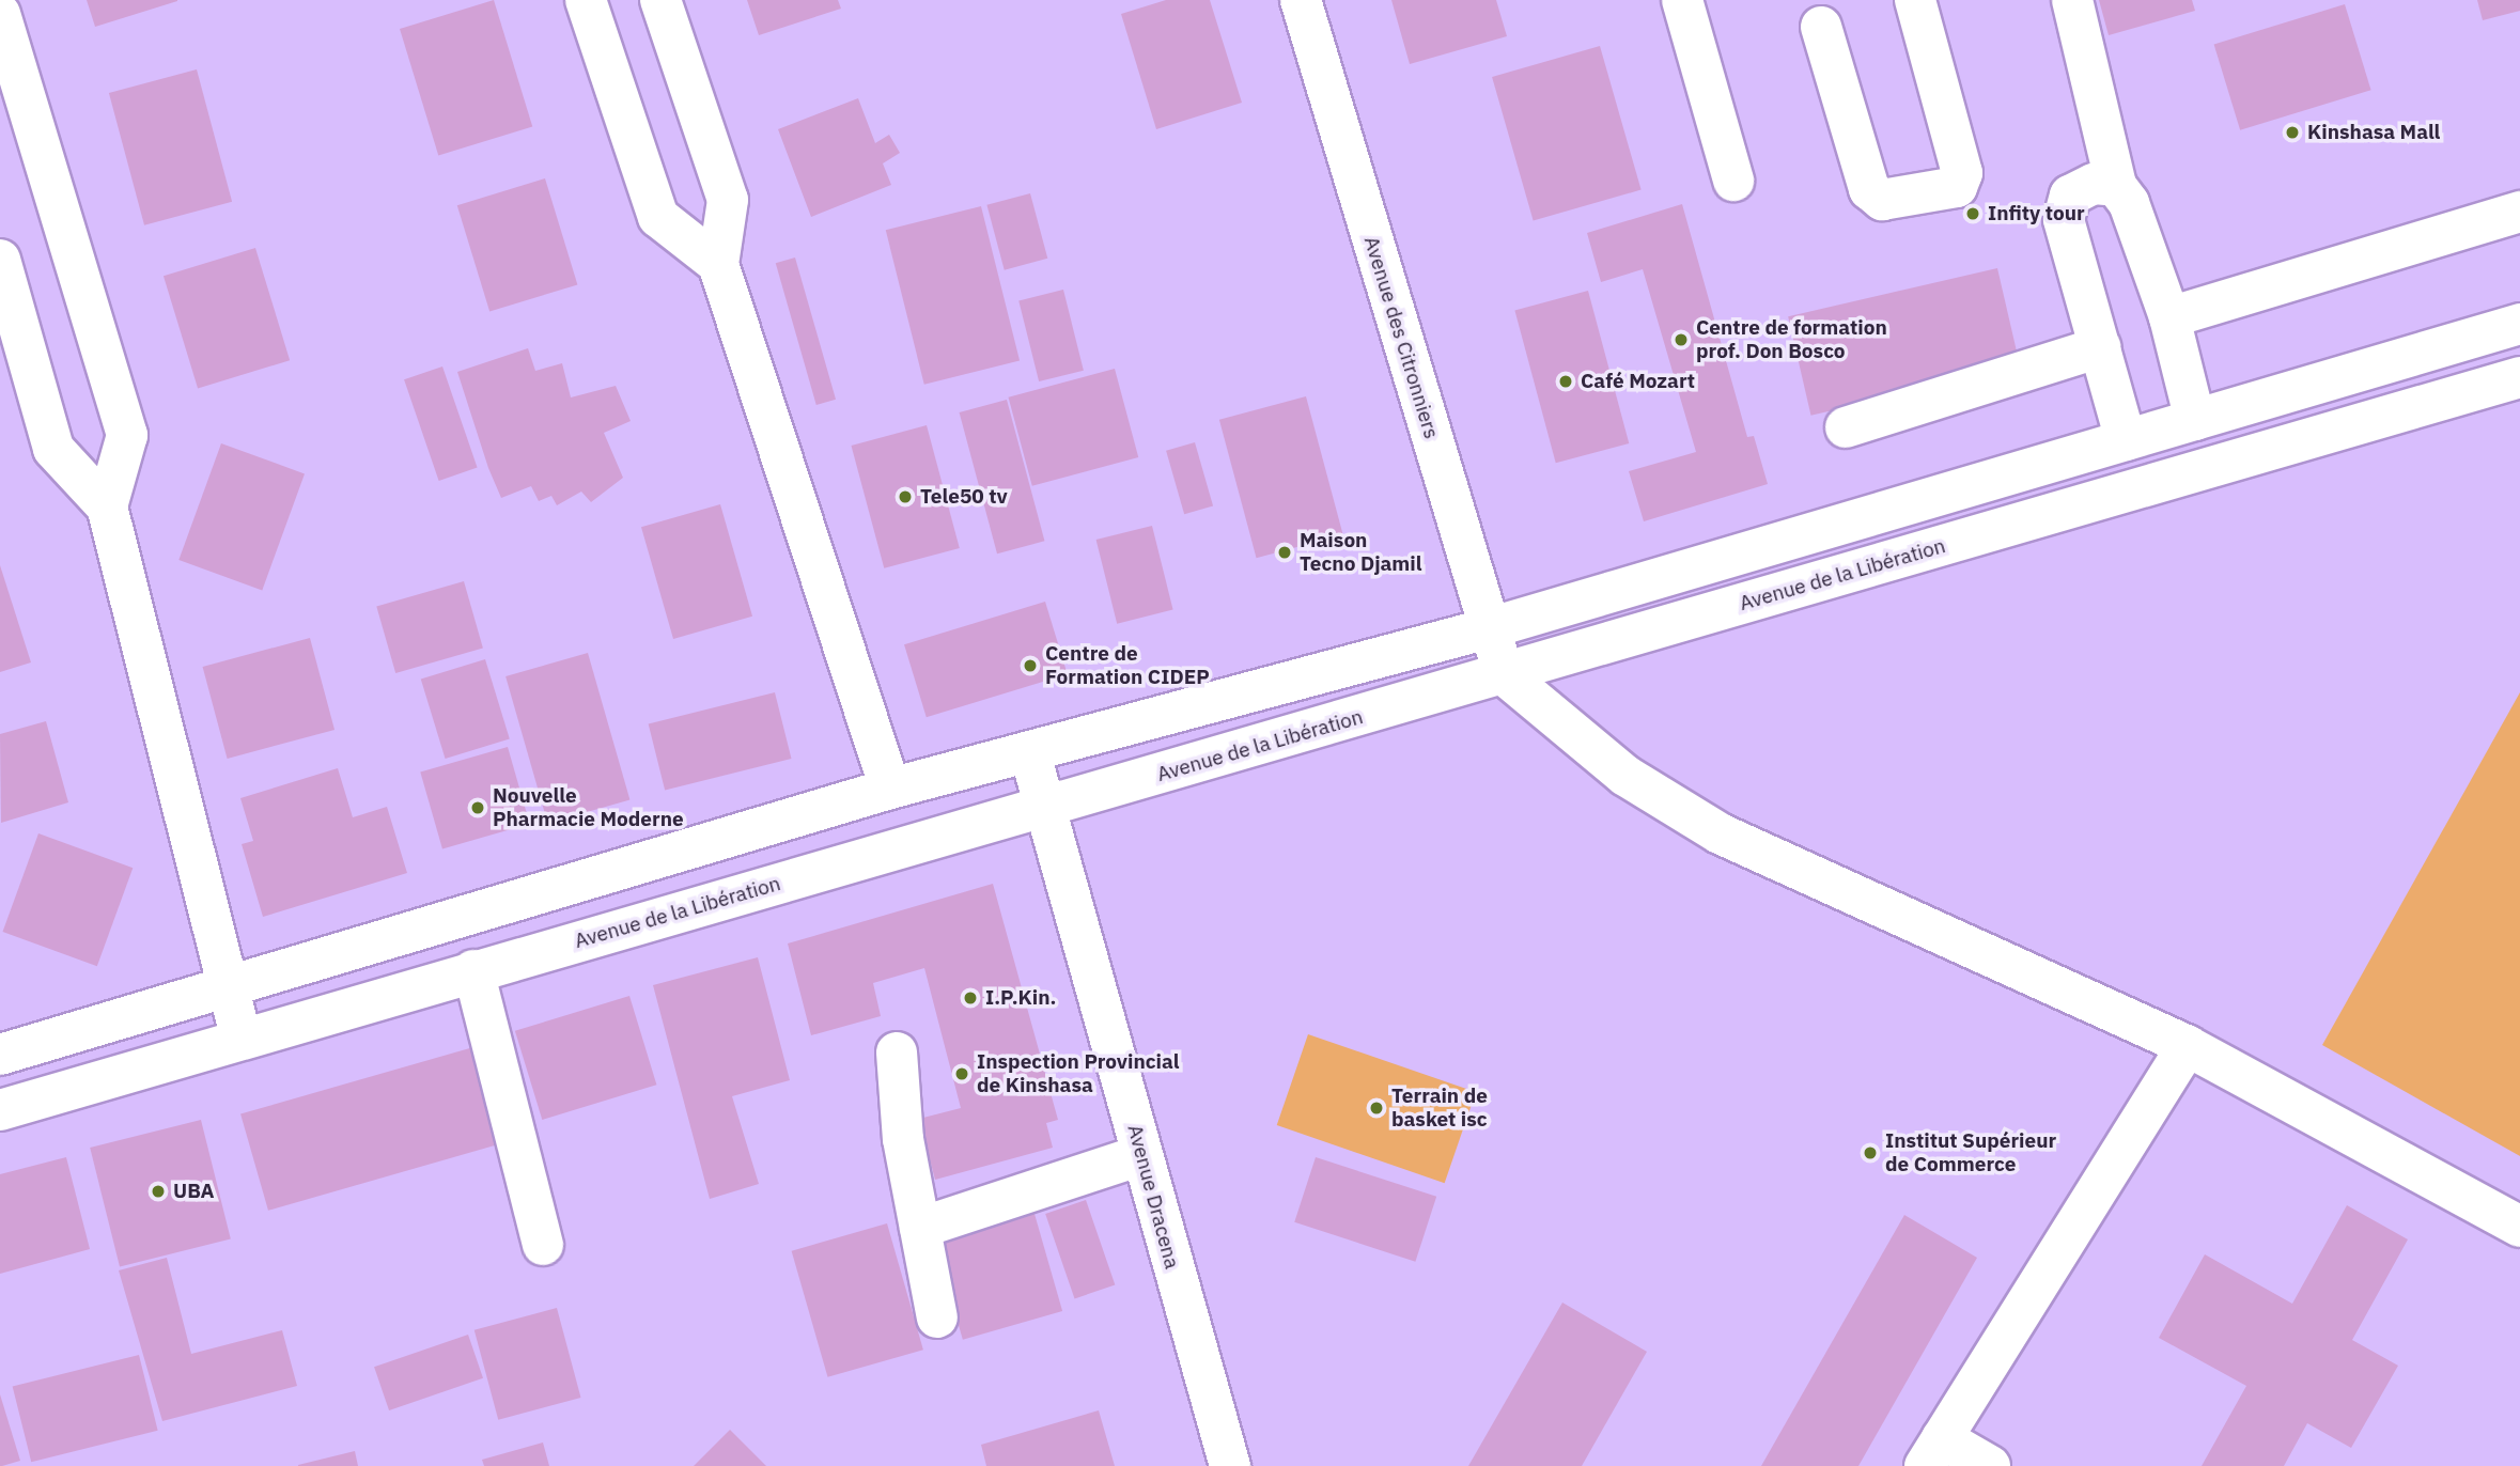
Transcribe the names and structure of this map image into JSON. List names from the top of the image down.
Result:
{
  "streets": {
    "main road": ["Avenue des Citronniers", "Avenue de la Libération", "Avenue Dracena"]
  },
  "crossings": [
    ["Avenue des Citronniers", "Avenue de la Libération"],
    ["Avenue de la Libération", "Avenue Dracena"]
  ],
  "places": [
    "Kinshasa Mall",
    "Infity tour",
    "Centre de formation prof. Don Bosco",
    "Café Mozart",
    "Tele50 tv",
    "Maison Tecno Djamil",
    "Centre de Formation CIDEP",
    "Nouvelle Pharmacie Moderne",
    "I.P.Kin.",
    "Inspection Provincial de Kinshasa",
    "Terrain de basket isc",
    "Institut Supérieur de Commerce",
    "UBA"
  ]
}
